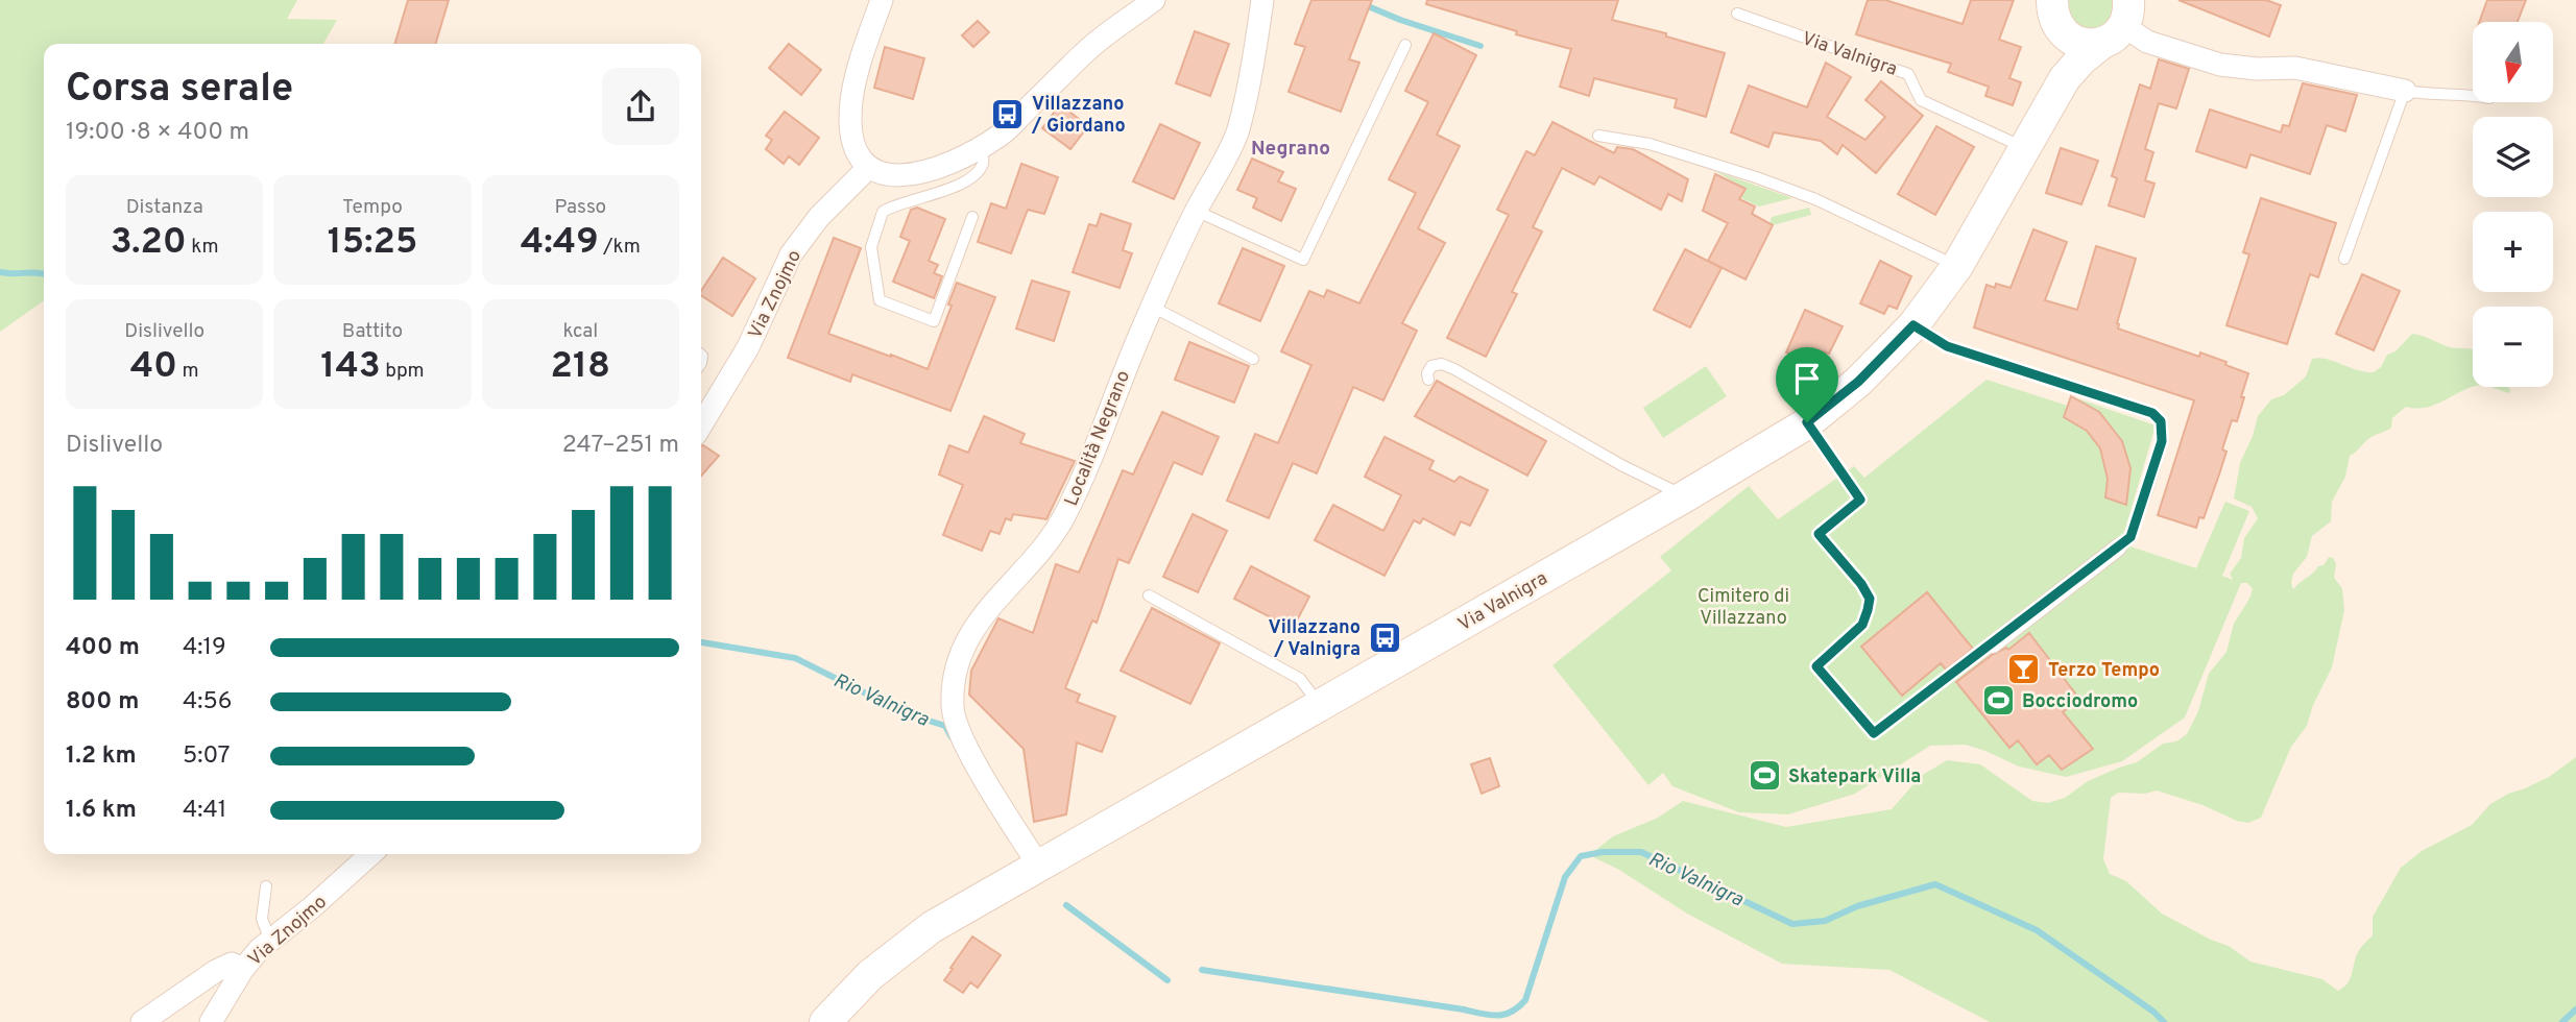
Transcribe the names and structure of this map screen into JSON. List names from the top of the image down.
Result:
{
  "streets": {
    "main road": ["Via Valnigra"],
    "street": ["Via Znojmo", "Località Negrano"]
  },
  "crossings": [
    ["Via Valnigra", "Località Negrano"]
  ],
  "districts": ["Negrano"],
  "water": ["Rio Valnigra"],
  "parks": ["Cimitero di Villazzano"],
  "places": {
    "bus stop": ["Villazzano / Giordano", "Villazzano / Valnigra"],
    "bar": ["Terzo Tempo"],
    "sports": ["Bocciodromo", "Skatepark Villa"]
  },
  "north": "bottom",
  "page": {
    "map_buttons": ["+", "−"],
    "heading": ["Corsa serale", "19:00 · 8 × 400 m"],
    "stats": [
      ["Distanza", "3.20 km"],
      ["Tempo", "15:25"],
      ["Passo", "4:49 /km"],
      ["Dislivello", "40 m"],
      ["Battito", "143 bpm"],
      ["kcal", "218"]
    ],
    "chart": ["Dislivello", "247–251 m"],
    "list": [
      {
        "name": "400 m",
        "note": "4:19"
      },
      {
        "name": "800 m",
        "note": "4:56"
      },
      {
        "name": "1.2 km",
        "note": "5:07"
      },
      {
        "name": "1.6 km",
        "note": "4:41"
      }
    ]
  }
}
